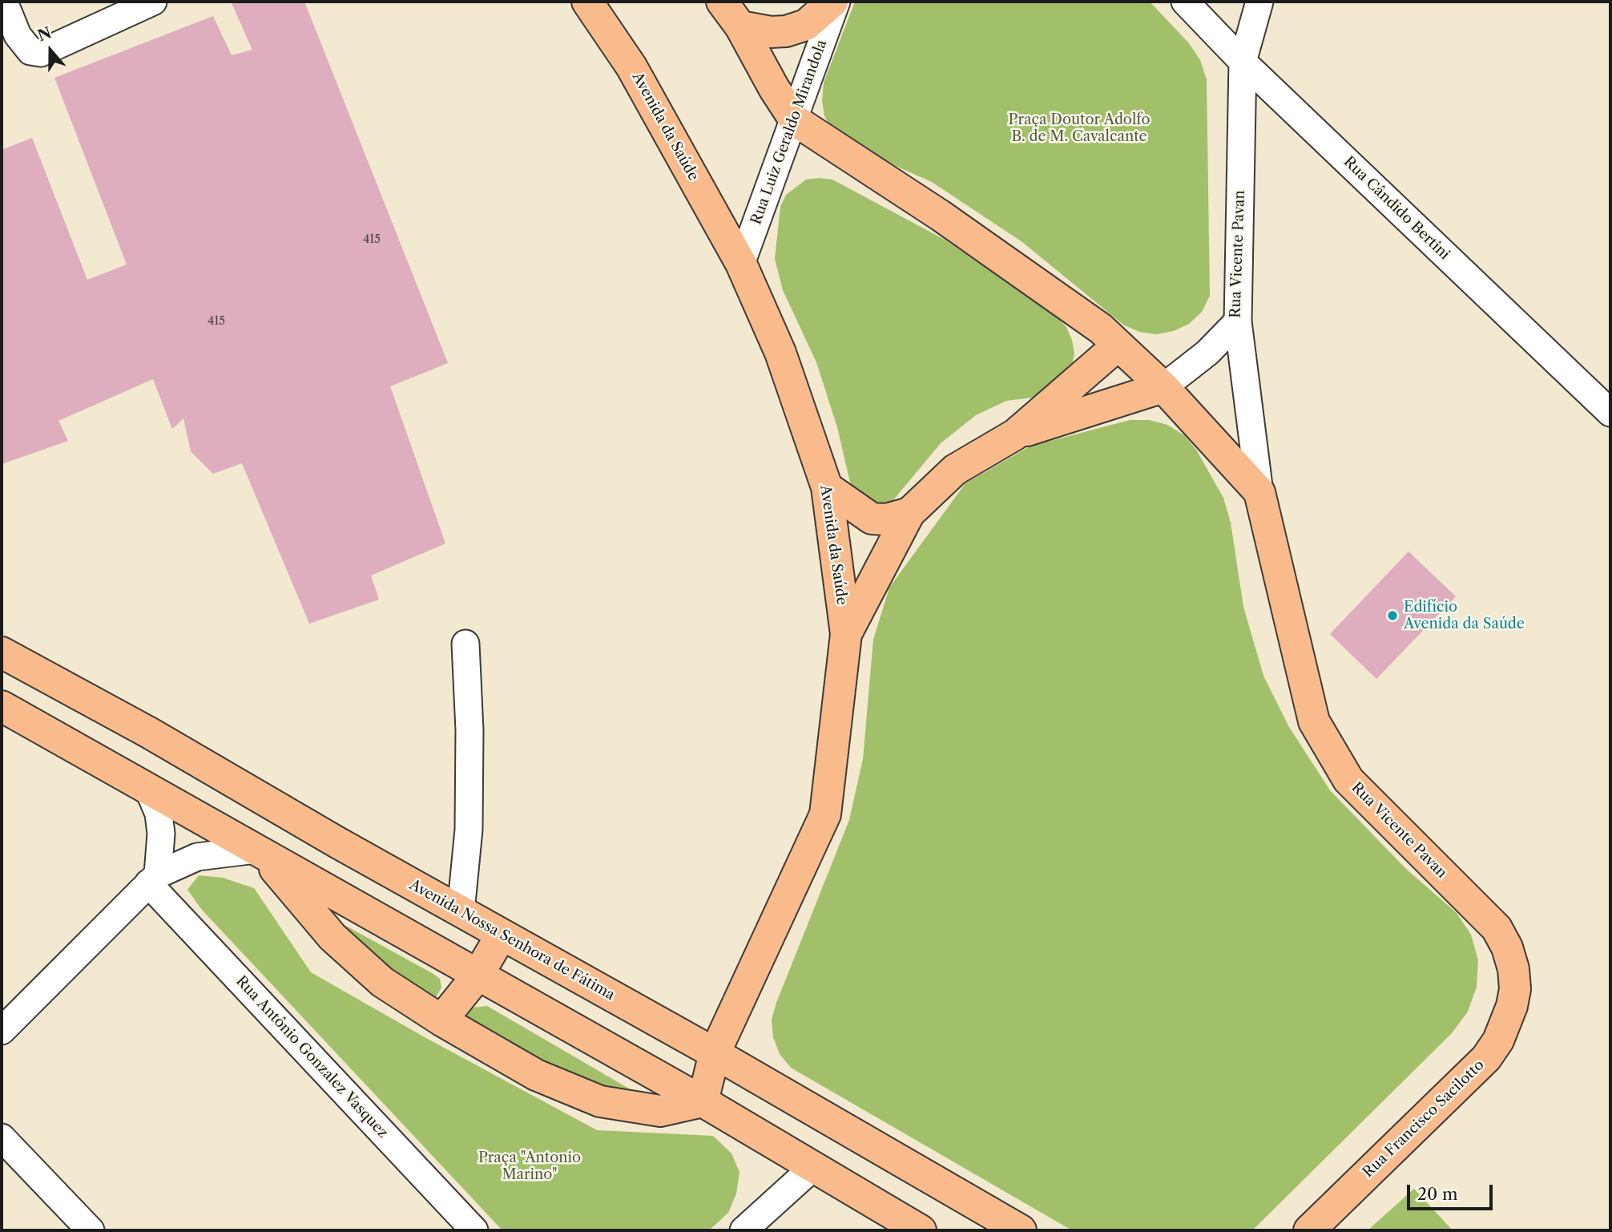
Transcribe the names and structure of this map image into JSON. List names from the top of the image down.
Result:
{
  "streets": {
    "main road": [
      "Avenida da Saúde",
      "Rua Vicente Pavan",
      "Avenida Nossa Senhora de Fátima",
      "Rua Francisco Sacilotto"
    ],
    "street": ["Rua Luiz Geraldo Mirandola", "Rua Cândido Bertini", "Rua Antônio Gonzalez Vasquez"]
  },
  "crossings": [
    ["Avenida da Saúde", "Rua Luiz Geraldo Mirandola"],
    ["Avenida da Saúde", "Avenida Nossa Senhora de Fátima"],
    ["Rua Cândido Bertini", "Rua Vicente Pavan"],
    ["Rua Vicente Pavan", "Rua Francisco Sacilotto"]
  ],
  "parks": ["Praça Doutor Adolfo B. de M. Cavalcante", "Praça \"Antonio Marino\""],
  "places": ["Edifício Avenida da Saúde"],
  "house_numbers": ["415", "415"],
  "scale_bar": "20 m",
  "north": "top"
}
